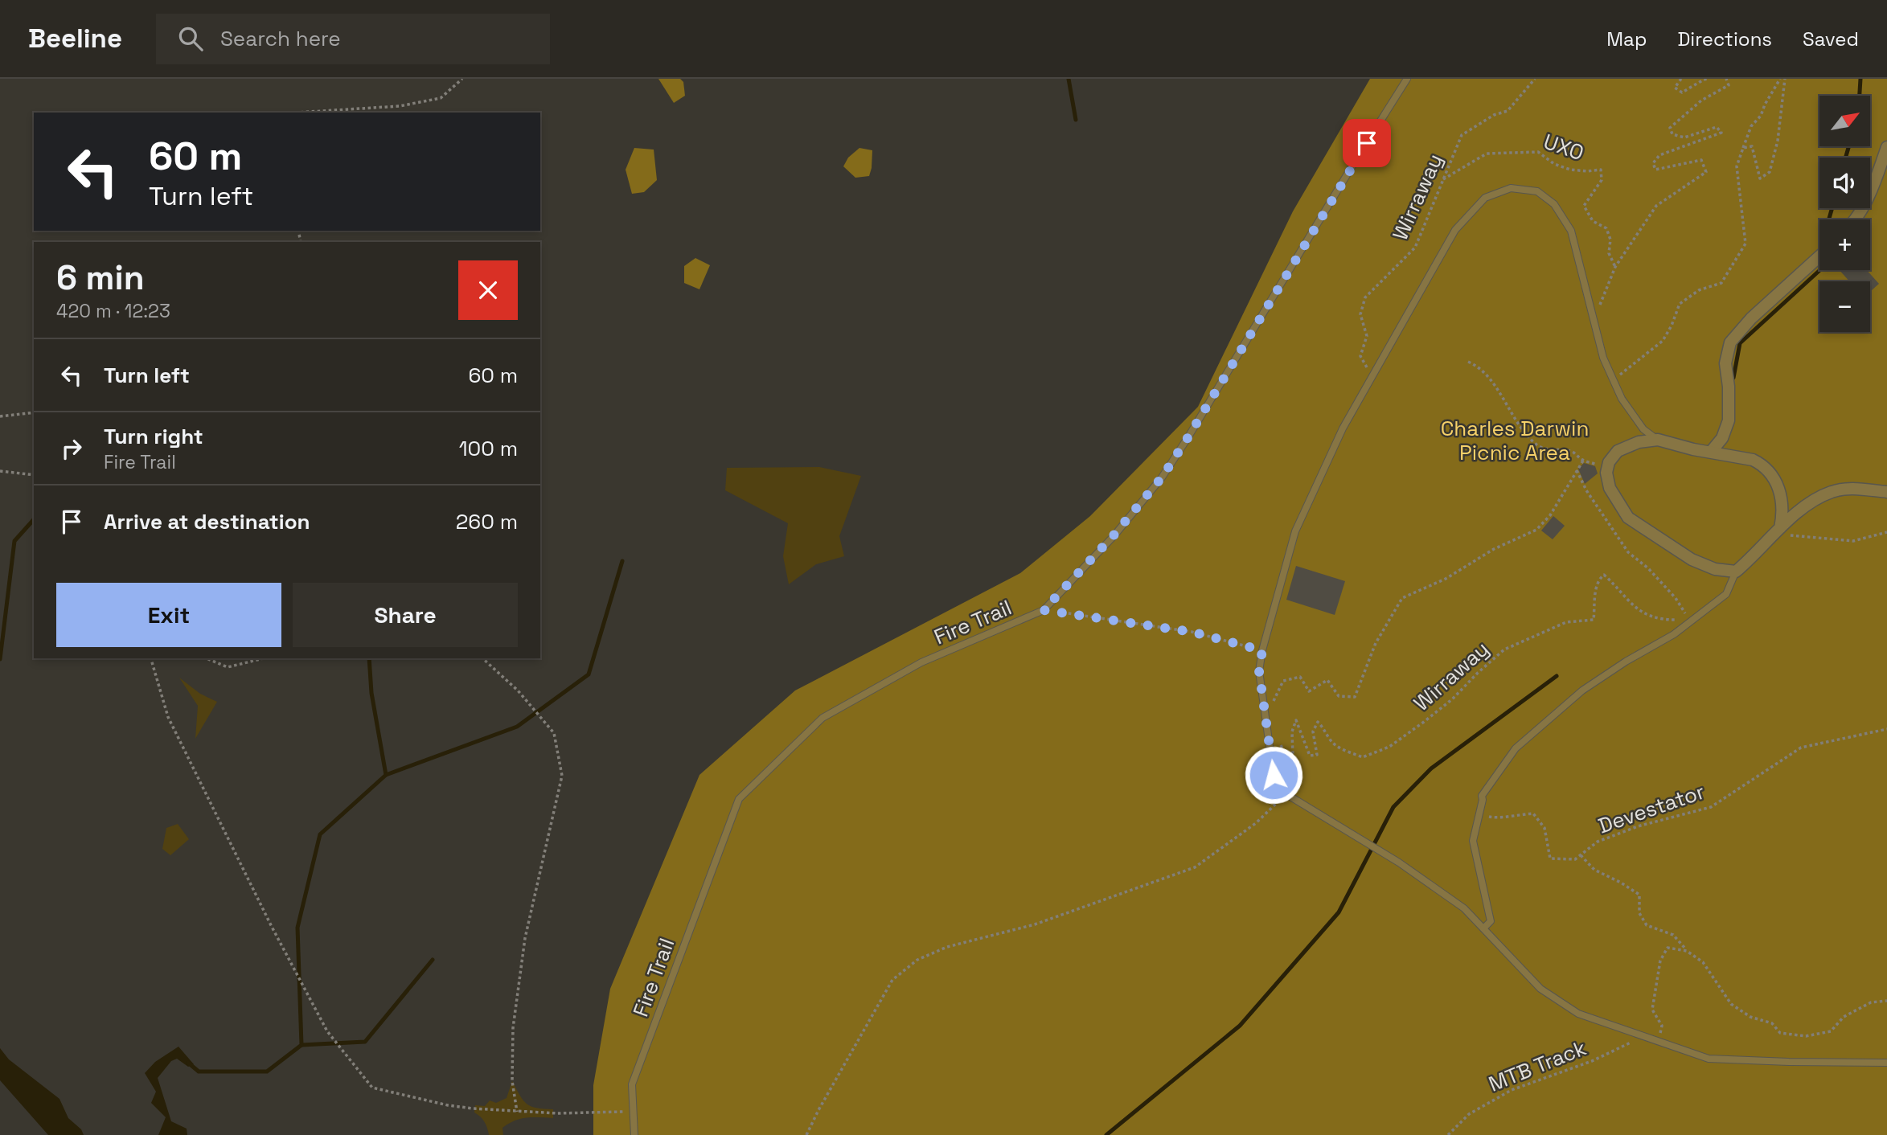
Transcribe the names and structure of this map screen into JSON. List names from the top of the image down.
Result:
{
  "streets": {
    "lane": ["Fire Trail"],
    "path": [
      "UXO",
      "Wirraway",
      "Devestator",
      "MTB Track"
    ]
  },
  "crossings": [
    ["UXO", "Wirraway"]
  ],
  "parks": ["Charles Darwin Picnic Area"],
  "north": "top right",
  "page": {
    "header": "Beeline",
    "search": "Search here",
    "nav": ["Map", "Directions", "Saved"],
    "map_buttons": ["+", "−"],
    "turn": ["60 m", "Turn left"],
    "heading": ["6 min", "420 m · 12:23"],
    "list": [
      {
        "name": "Turn left",
        "value": "60 m"
      },
      {
        "name": "Turn right",
        "note": "Fire Trail",
        "value": "100 m"
      },
      {
        "name": "Arrive at destination",
        "value": "260 m"
      }
    ],
    "buttons": ["Exit", "Share"]
  }
}
